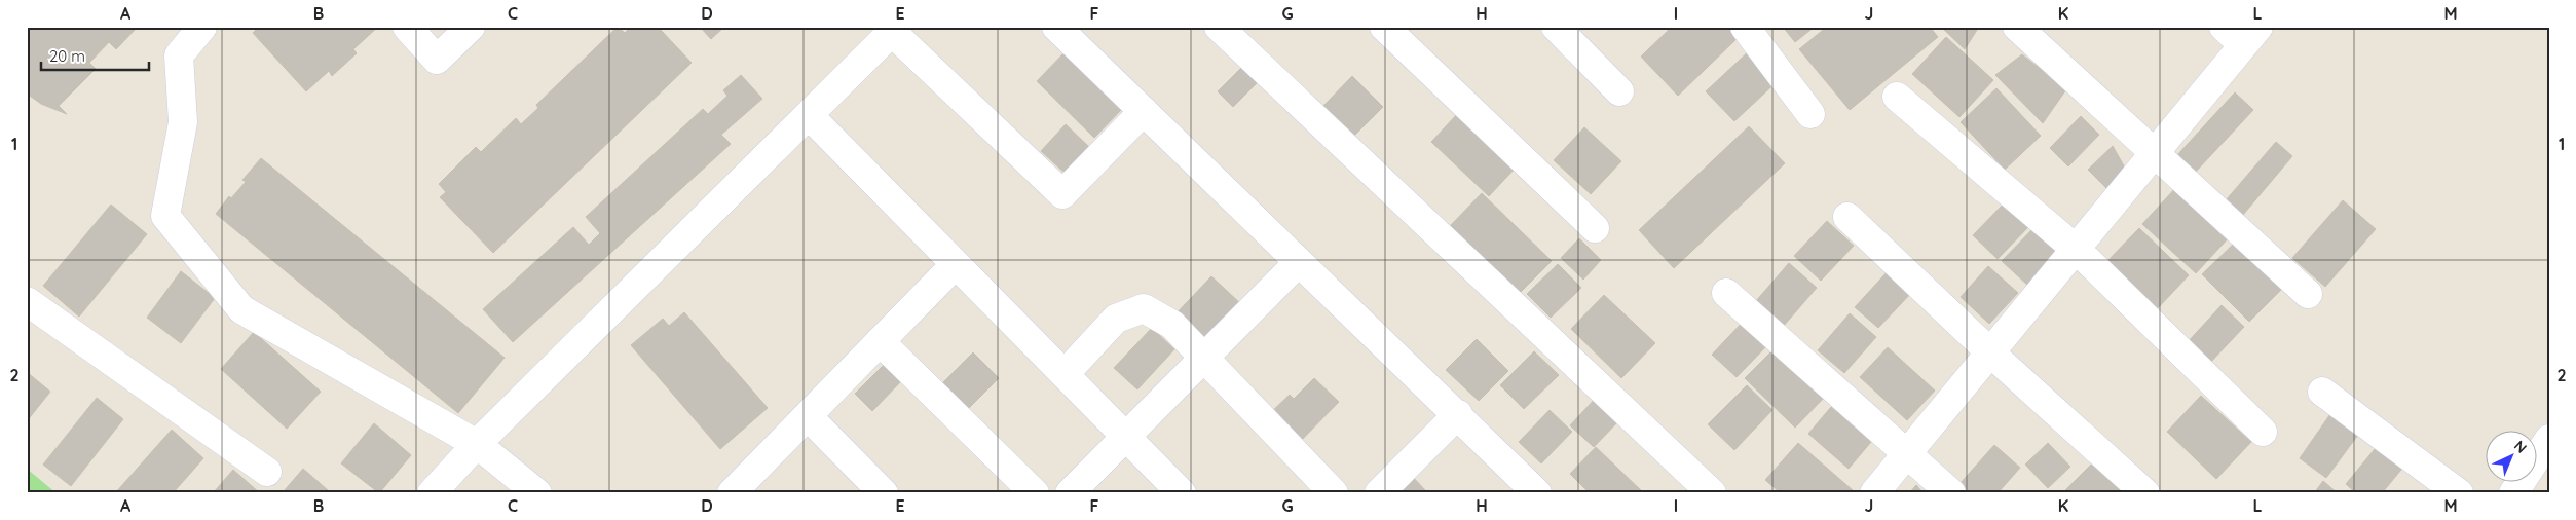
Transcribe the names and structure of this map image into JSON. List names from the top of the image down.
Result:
{
  "scale_bar": "20 m",
  "north": "top right",
  "grid": {
    "columns": [
      "A",
      "B",
      "C",
      "D",
      "E",
      "F",
      "G",
      "H",
      "I",
      "J",
      "K",
      "L",
      "M"
    ],
    "rows": ["1", "2"]
  }
}
